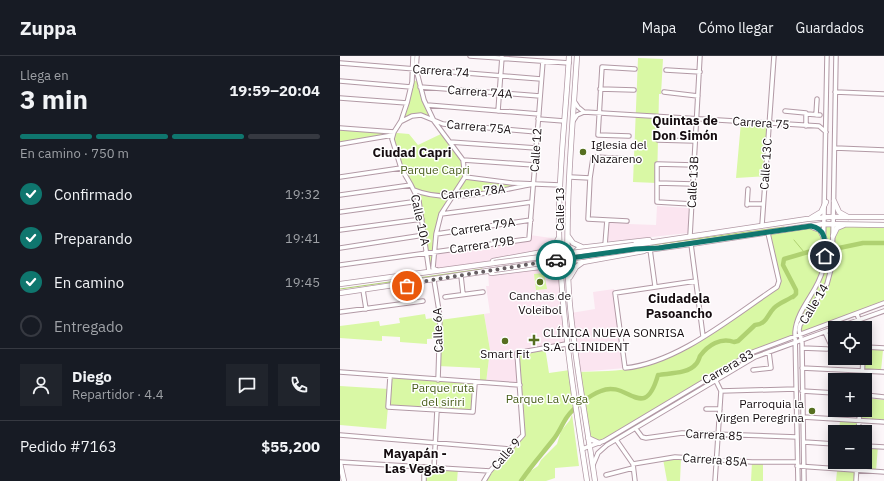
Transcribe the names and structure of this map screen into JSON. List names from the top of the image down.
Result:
{
  "streets": {
    "main road": ["Calle 13"],
    "street": [
      "Carrera 74",
      "Carrera 74A",
      "Carrera 75",
      "Carrera 75A",
      "Calle 12",
      "Calle 13C",
      "Calle 13B",
      "Carrera 78A",
      "Calle 10A",
      "Carrera 79A",
      "Carrera 79B",
      "Calle 14",
      "Calle 6A",
      "Carrera 83",
      "Carrera 85",
      "Calle 9",
      "Carrera 85A"
    ]
  },
  "crossings": [
    ["Carrera 74", "Calle 12"],
    ["Carrera 74A", "Calle 12"],
    ["Carrera 75", "Calle 13C"],
    ["Carrera 75", "Calle 13B"],
    ["Carrera 75A", "Calle 12"],
    ["Carrera 75A", "Carrera 78A"],
    ["Carrera 75A", "Calle 10A"],
    ["Calle 12", "Carrera 78A"],
    ["Calle 12", "Carrera 79A"],
    ["Calle 12", "Carrera 79B"],
    ["Carrera 78A", "Calle 10A"],
    ["Calle 13", "Carrera 83"],
    ["Calle 13", "Calle 9"],
    ["Calle 10A", "Carrera 79A"],
    ["Calle 10A", "Carrera 79B"],
    ["Calle 14", "Carrera 83"],
    ["Calle 14", "Carrera 85"],
    ["Calle 14", "Carrera 85A"],
    ["Carrera 83", "Carrera 85"]
  ],
  "districts": [
    "Quintas de Don Simón",
    "Ciudad Capri",
    "Ciudadela Pasoancho",
    "Mayapán - Las Vegas"
  ],
  "parks": ["Parque Capri", "Parque ruta del siriri", "Parque La Vega"],
  "places": {
    "other": [
      "Iglesia del Nazareno",
      "Canchas de Voleibol",
      "Smart Fit",
      "Parroquia la Virgen Peregrina"
    ],
    "health": ["CLÍNICA NUEVA SONRISA S.A. CLINIDENT"]
  },
  "page": {
    "header": "Zuppa",
    "nav": ["Mapa", "Cómo llegar", "Guardados"],
    "heading": ["3 min", "Llega en", "19:59–20:04"],
    "panel": [
      "Diego",
      "Repartidor · 4.4",
      "Pedido #7163",
      "$55,200"
    ],
    "bar": "En camino · 750 m",
    "list": [
      ["Confirmado", "19:32"],
      ["Preparando", "19:41"],
      ["En camino", "19:45"],
      "Entregado"
    ],
    "map_buttons": ["+", "−"]
  }
}
